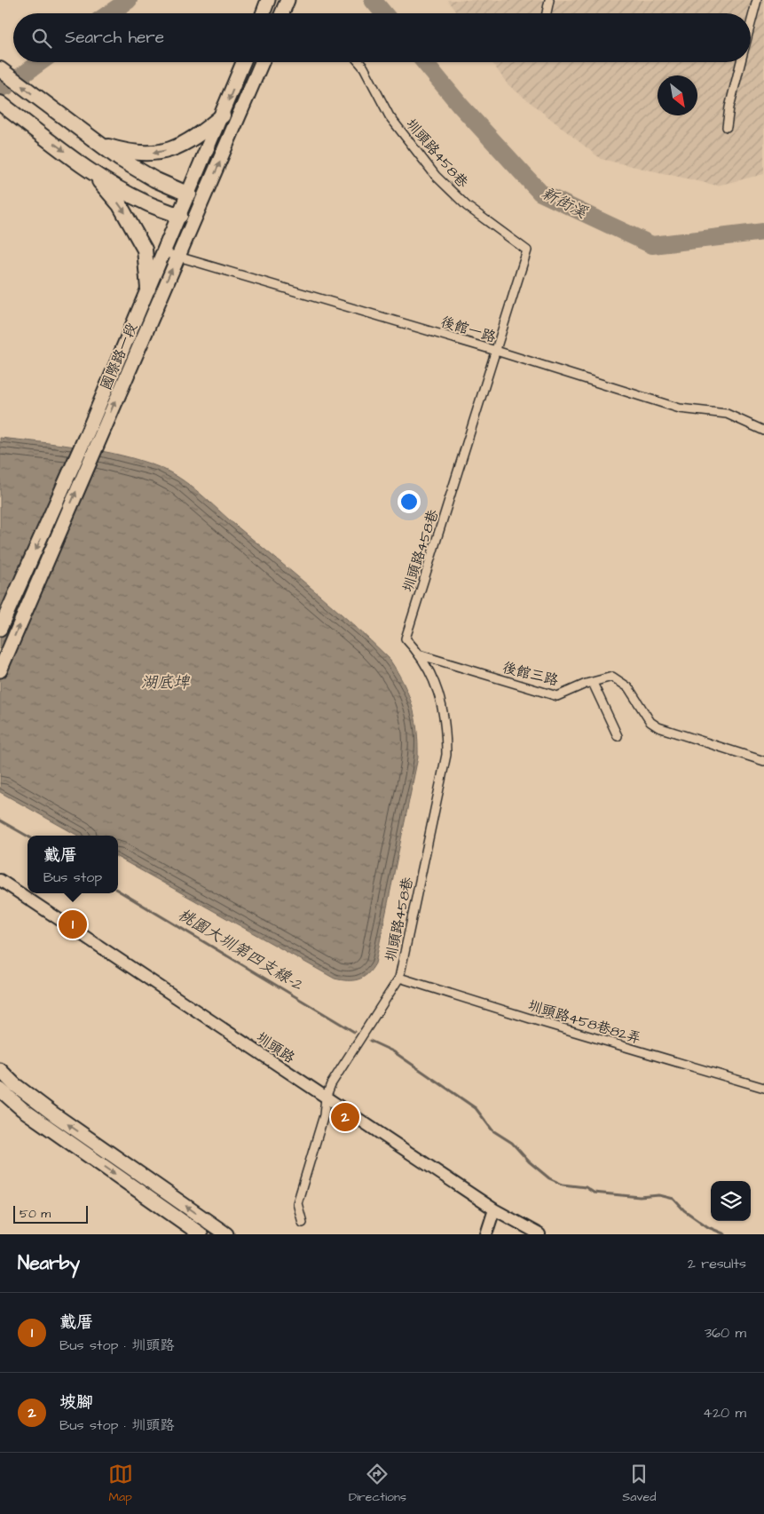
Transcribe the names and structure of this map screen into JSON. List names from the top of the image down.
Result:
{
  "streets": {
    "main road": ["國際路一段"],
    "street": [
      "圳頭路458巷",
      "後館一路",
      "後館三路",
      "圳頭路458巷82弄",
      "圳頭路"
    ]
  },
  "crossings": [
    ["圳頭路458巷", "後館一路"],
    ["圳頭路458巷", "後館三路"],
    ["圳頭路458巷", "圳頭路458巷82弄"],
    ["圳頭路458巷", "圳頭路"],
    ["後館一路", "國際路一段"]
  ],
  "water": ["新街溪", "湖底埤", "桃園大圳第四支線-2"],
  "scale_bar": "50 m",
  "north": "bottom right",
  "page": {
    "search": "Search here",
    "popup": ["戴厝", "Bus stop"],
    "pins": ["1", "2"],
    "scale": "50 m",
    "heading": ["Nearby", "2 results"],
    "list": [
      {
        "mark": "1",
        "name": "戴厝",
        "note": "Bus stop · 圳頭路",
        "value": "360 m"
      },
      {
        "mark": "2",
        "name": "坡腳",
        "note": "Bus stop · 圳頭路",
        "value": "420 m"
      }
    ],
    "nav": ["Map", "Directions", "Saved"]
  }
}
